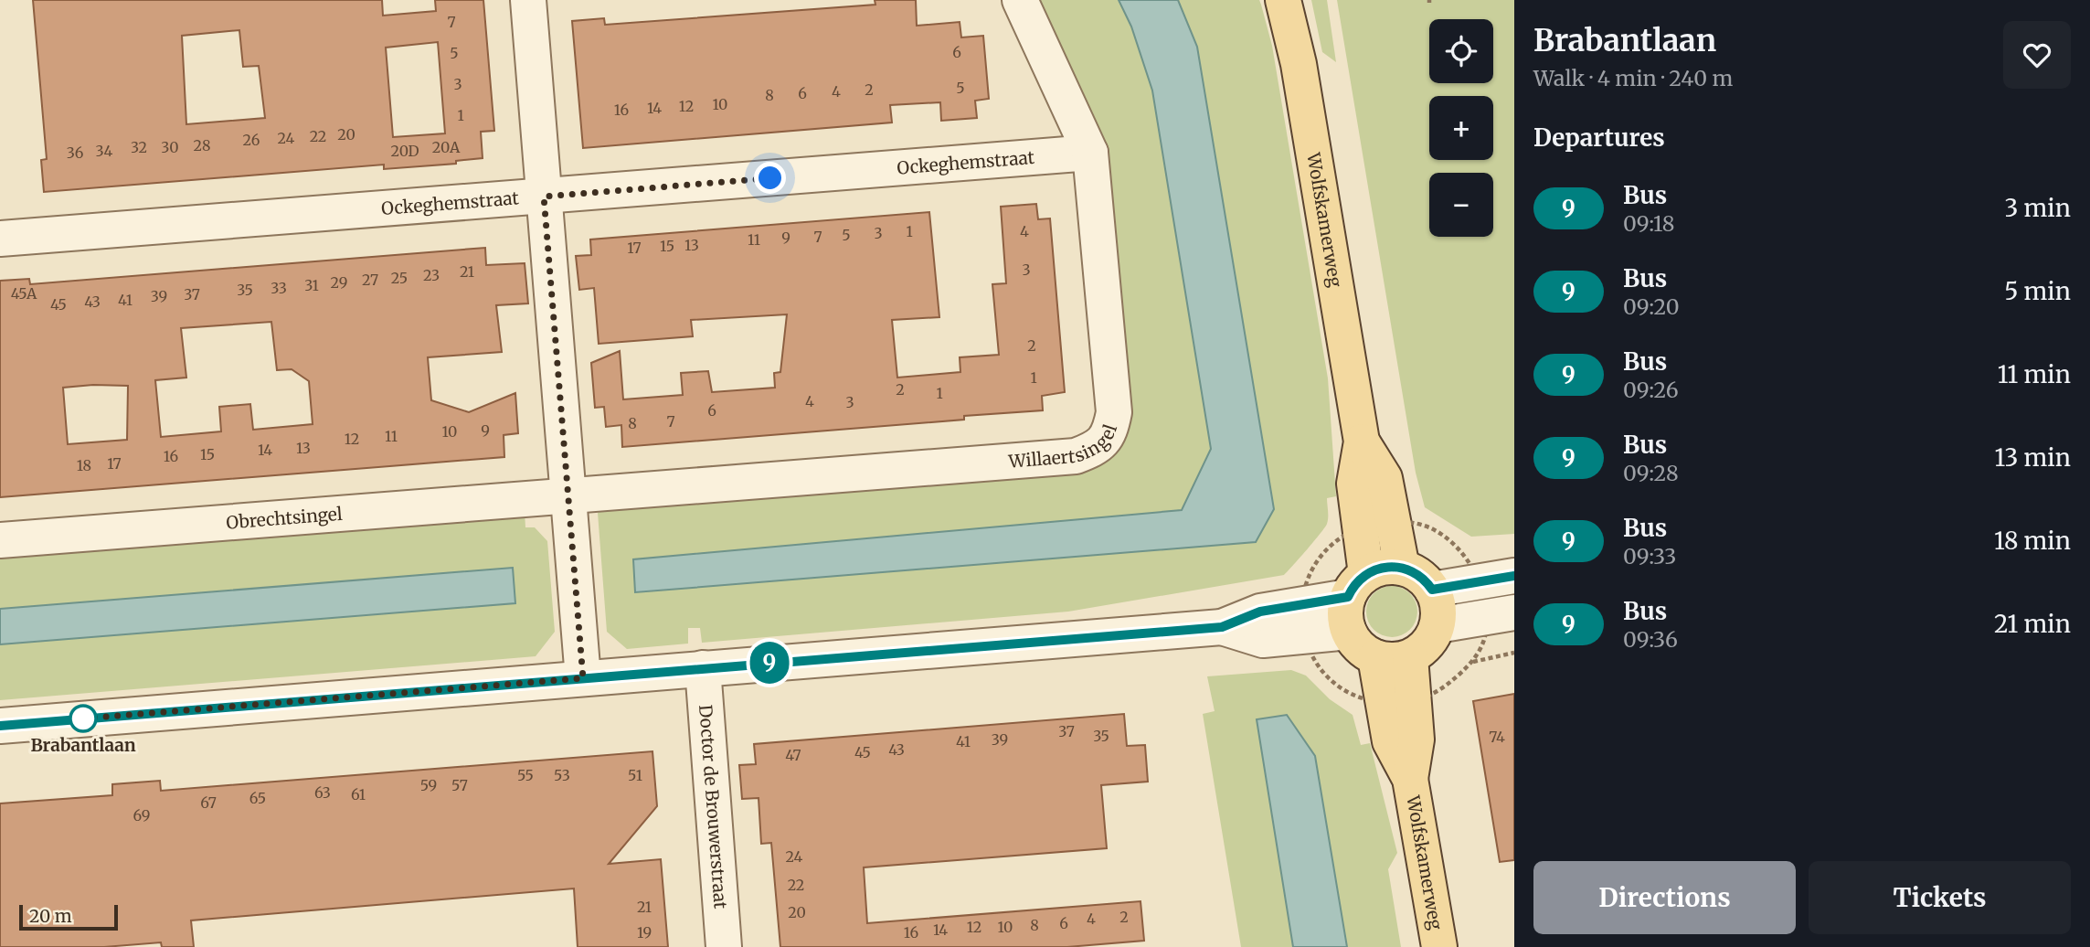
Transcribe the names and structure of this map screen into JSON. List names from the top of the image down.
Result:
{
  "streets": {
    "main road": ["Wolfskamerweg"],
    "street": [
      "Ockeghemstraat",
      "Willaertsingel",
      "Obrechtsingel",
      "Doctor de Brouwerstraat"
    ]
  },
  "crossings": [
    ["Ockeghemstraat", "Willaertsingel"],
    ["Willaertsingel", "Obrechtsingel"]
  ],
  "places": ["Brabantlaan"],
  "lines": ["bus line 9"],
  "house_numbers": [
    "7",
    "6",
    "5",
    "3",
    "5",
    "2",
    "4",
    "6",
    "8",
    "10",
    "12",
    "14",
    "16",
    "1",
    "20",
    "22",
    "24",
    "26",
    "28",
    "32",
    "30",
    "20A",
    "34",
    "20D",
    "36",
    "1",
    "4",
    "3",
    "5",
    "7",
    "9",
    "11",
    "13",
    "15",
    "17",
    "3",
    "21",
    "23",
    "25",
    "27",
    "29",
    "31",
    "33",
    "35",
    "45A",
    "37",
    "39",
    "41",
    "43",
    "45",
    "2",
    "1",
    "2",
    "1",
    "4",
    "3",
    "6",
    "7",
    "8",
    "9",
    "10",
    "11",
    "12",
    "13",
    "14",
    "15",
    "16",
    "17",
    "18",
    "37",
    "35",
    "74",
    "39",
    "41",
    "43",
    "45",
    "47",
    "55",
    "53",
    "51",
    "59",
    "57",
    "63",
    "61",
    "65",
    "67",
    "69",
    "24",
    "22",
    "21",
    "20",
    "2",
    "4",
    "6",
    "8",
    "12",
    "10",
    "14",
    "19",
    "16"
  ],
  "scale_bar": "20 m",
  "page": {
    "on_map": "9",
    "heading": [
      ["Brabantlaan", "Walk · 4 min · 240 m"],
      "Departures"
    ],
    "map_buttons": ["+", "−"],
    "list": [
      {
        "mark": "9",
        "name": "Bus",
        "note": "09:18",
        "value": "3 min"
      },
      {
        "mark": "9",
        "name": "Bus",
        "note": "09:20",
        "value": "5 min"
      },
      {
        "mark": "9",
        "name": "Bus",
        "note": "09:26",
        "value": "11 min"
      },
      {
        "mark": "9",
        "name": "Bus",
        "note": "09:28",
        "value": "13 min"
      },
      {
        "mark": "9",
        "name": "Bus",
        "note": "09:33",
        "value": "18 min"
      },
      {
        "mark": "9",
        "name": "Bus",
        "note": "09:36",
        "value": "21 min"
      }
    ],
    "buttons": ["Directions", "Tickets"],
    "scale": "20 m"
  }
}
